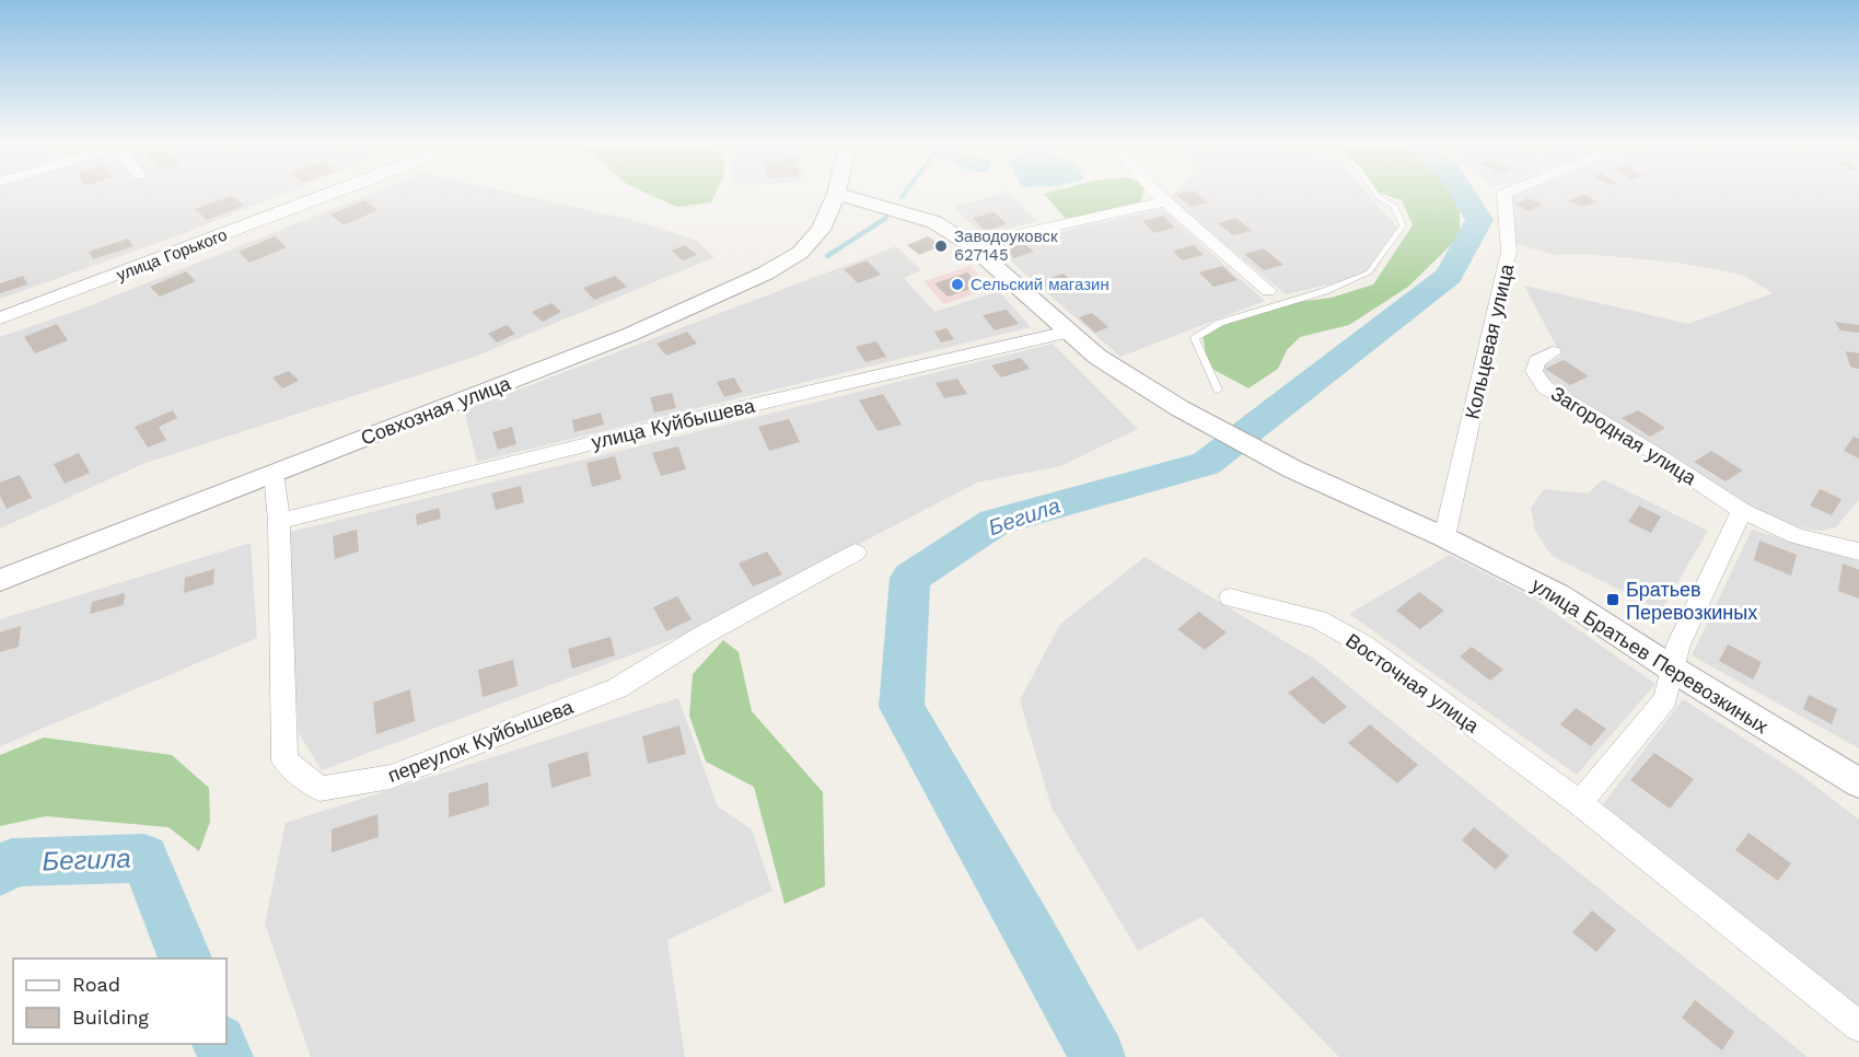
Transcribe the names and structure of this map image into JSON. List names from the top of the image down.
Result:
{
  "streets": {
    "street": [
      "улица Горького",
      "Кольцевая улица",
      "Совхозная улица",
      "улица Куйбышева",
      "Загородная улица",
      "улица Братьев Перевозкиных",
      "Восточная улица",
      "переулок Куйбышева"
    ]
  },
  "crossings": [
    ["Кольцевая улица", "улица Братьев Перевозкиных"],
    ["Совхозная улица", "переулок Куйбышева"],
    ["улица Куйбышева", "улица Братьев Перевозкиных"],
    ["улица Куйбышева", "переулок Куйбышева"]
  ],
  "water": ["Бегила"],
  "places": {
    "other": ["Заводоуковск 627145", "Сельский магазин"],
    "transit": ["Братьев Перевозкиных"]
  },
  "legend": ["Road", "Building"]
}
